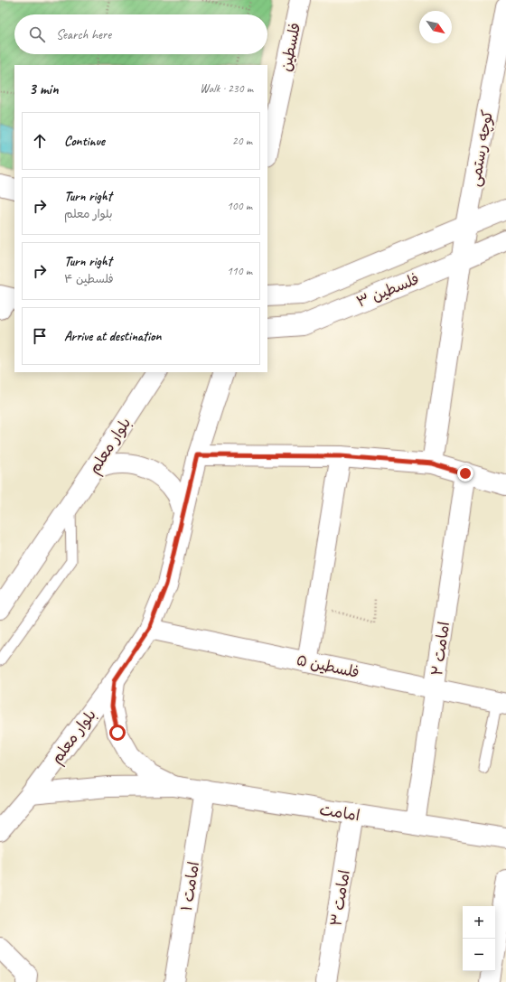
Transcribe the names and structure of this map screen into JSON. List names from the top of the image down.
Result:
{
  "streets": {
    "street": [
      "فلسطین",
      "کوچه رستمی",
      "فلسطین ۳",
      "بلوار معلم",
      "امامت ۲",
      "فلسطین ۵",
      "امامت",
      "امامت ۱",
      "امامت ۳"
    ]
  },
  "crossings": [
    ["کوچه رستمی", "فلسطین ۳"],
    ["بلوار معلم", "فلسطین ۵"],
    ["امامت ۲", "فلسطین ۵"],
    ["امامت ۲", "امامت"],
    ["امامت", "امامت ۱"],
    ["امامت", "امامت ۳"]
  ],
  "north": "bottom right",
  "page": {
    "search": "Search here",
    "heading": ["3 min", "Walk · 230 m"],
    "list": [
      ["Continue", "20 m"],
      ["Turn right", "بلوار معلم", "100 m"],
      ["Turn right", "فلسطین ۴", "110 m"],
      "Arrive at destination"
    ],
    "map_buttons": ["+", "−"]
  }
}
